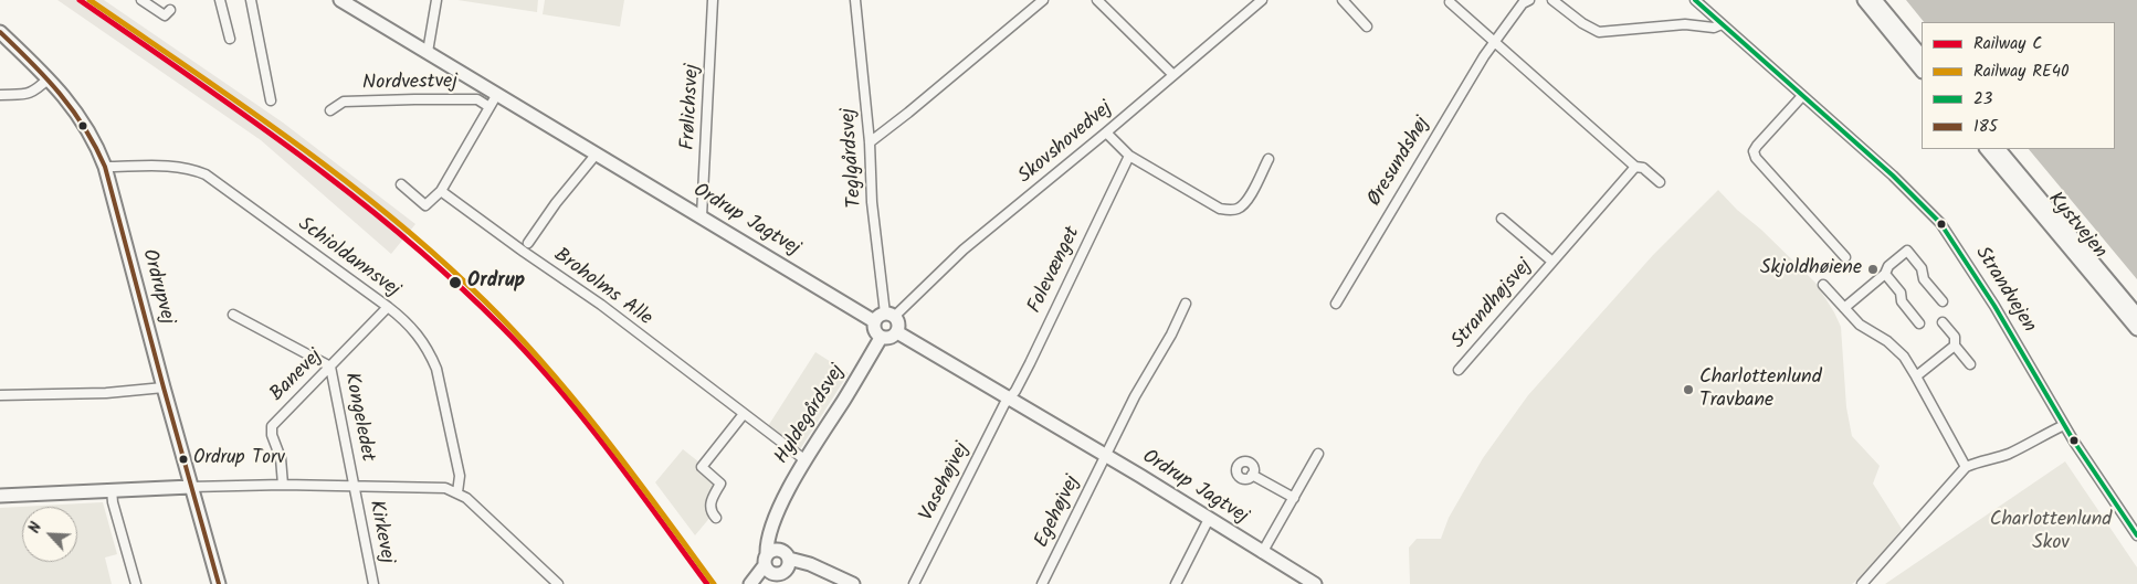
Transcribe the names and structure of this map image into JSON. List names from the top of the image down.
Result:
{
  "streets": {
    "street": [
      "Nordvestvej",
      "Frølichsvej",
      "Skovshovedvej",
      "Teglgårdsvej",
      "Øresundshøj",
      "Ordrup Jagtvej",
      "Kystvejen",
      "Schioldannsvej",
      "Folevænget",
      "Ordrupvej",
      "Broholms Alle",
      "Strandvejen",
      "Strandhøjsvej",
      "Banevej",
      "Hyldegårdsvej",
      "Kongeledet",
      "Vasehøjvej",
      "Egehøjvej",
      "Kirkevej"
    ]
  },
  "crossings": [
    ["Frølichsvej", "Ordrup Jagtvej"],
    ["Skovshovedvej", "Teglgårdsvej"],
    ["Skovshovedvej", "Ordrup Jagtvej"],
    ["Skovshovedvej", "Hyldegårdsvej"],
    ["Teglgårdsvej", "Ordrup Jagtvej"],
    ["Teglgårdsvej", "Hyldegårdsvej"],
    ["Ordrup Jagtvej", "Folevænget"],
    ["Ordrup Jagtvej", "Hyldegårdsvej"],
    ["Ordrup Jagtvej", "Vasehøjvej"],
    ["Ordrup Jagtvej", "Egehøjvej"],
    ["Schioldannsvej", "Ordrupvej"],
    ["Schioldannsvej", "Banevej"],
    ["Folevænget", "Vasehøjvej"],
    ["Broholms Alle", "Hyldegårdsvej"],
    ["Banevej", "Kongeledet"],
    ["Kongeledet", "Kirkevej"]
  ],
  "parks": ["Charlottenlund Skov"],
  "places": [
    "Skjoldhøiene",
    "Ordrup",
    "Charlottenlund Travbane",
    "Ordrup Torv"
  ],
  "lines": [
    "rail line C",
    "rail line RE40",
    "transit line 23",
    "transit line 185"
  ],
  "legend": [
    "Railway C",
    "Railway RE40",
    "23",
    "185"
  ],
  "north": "top left"
}
